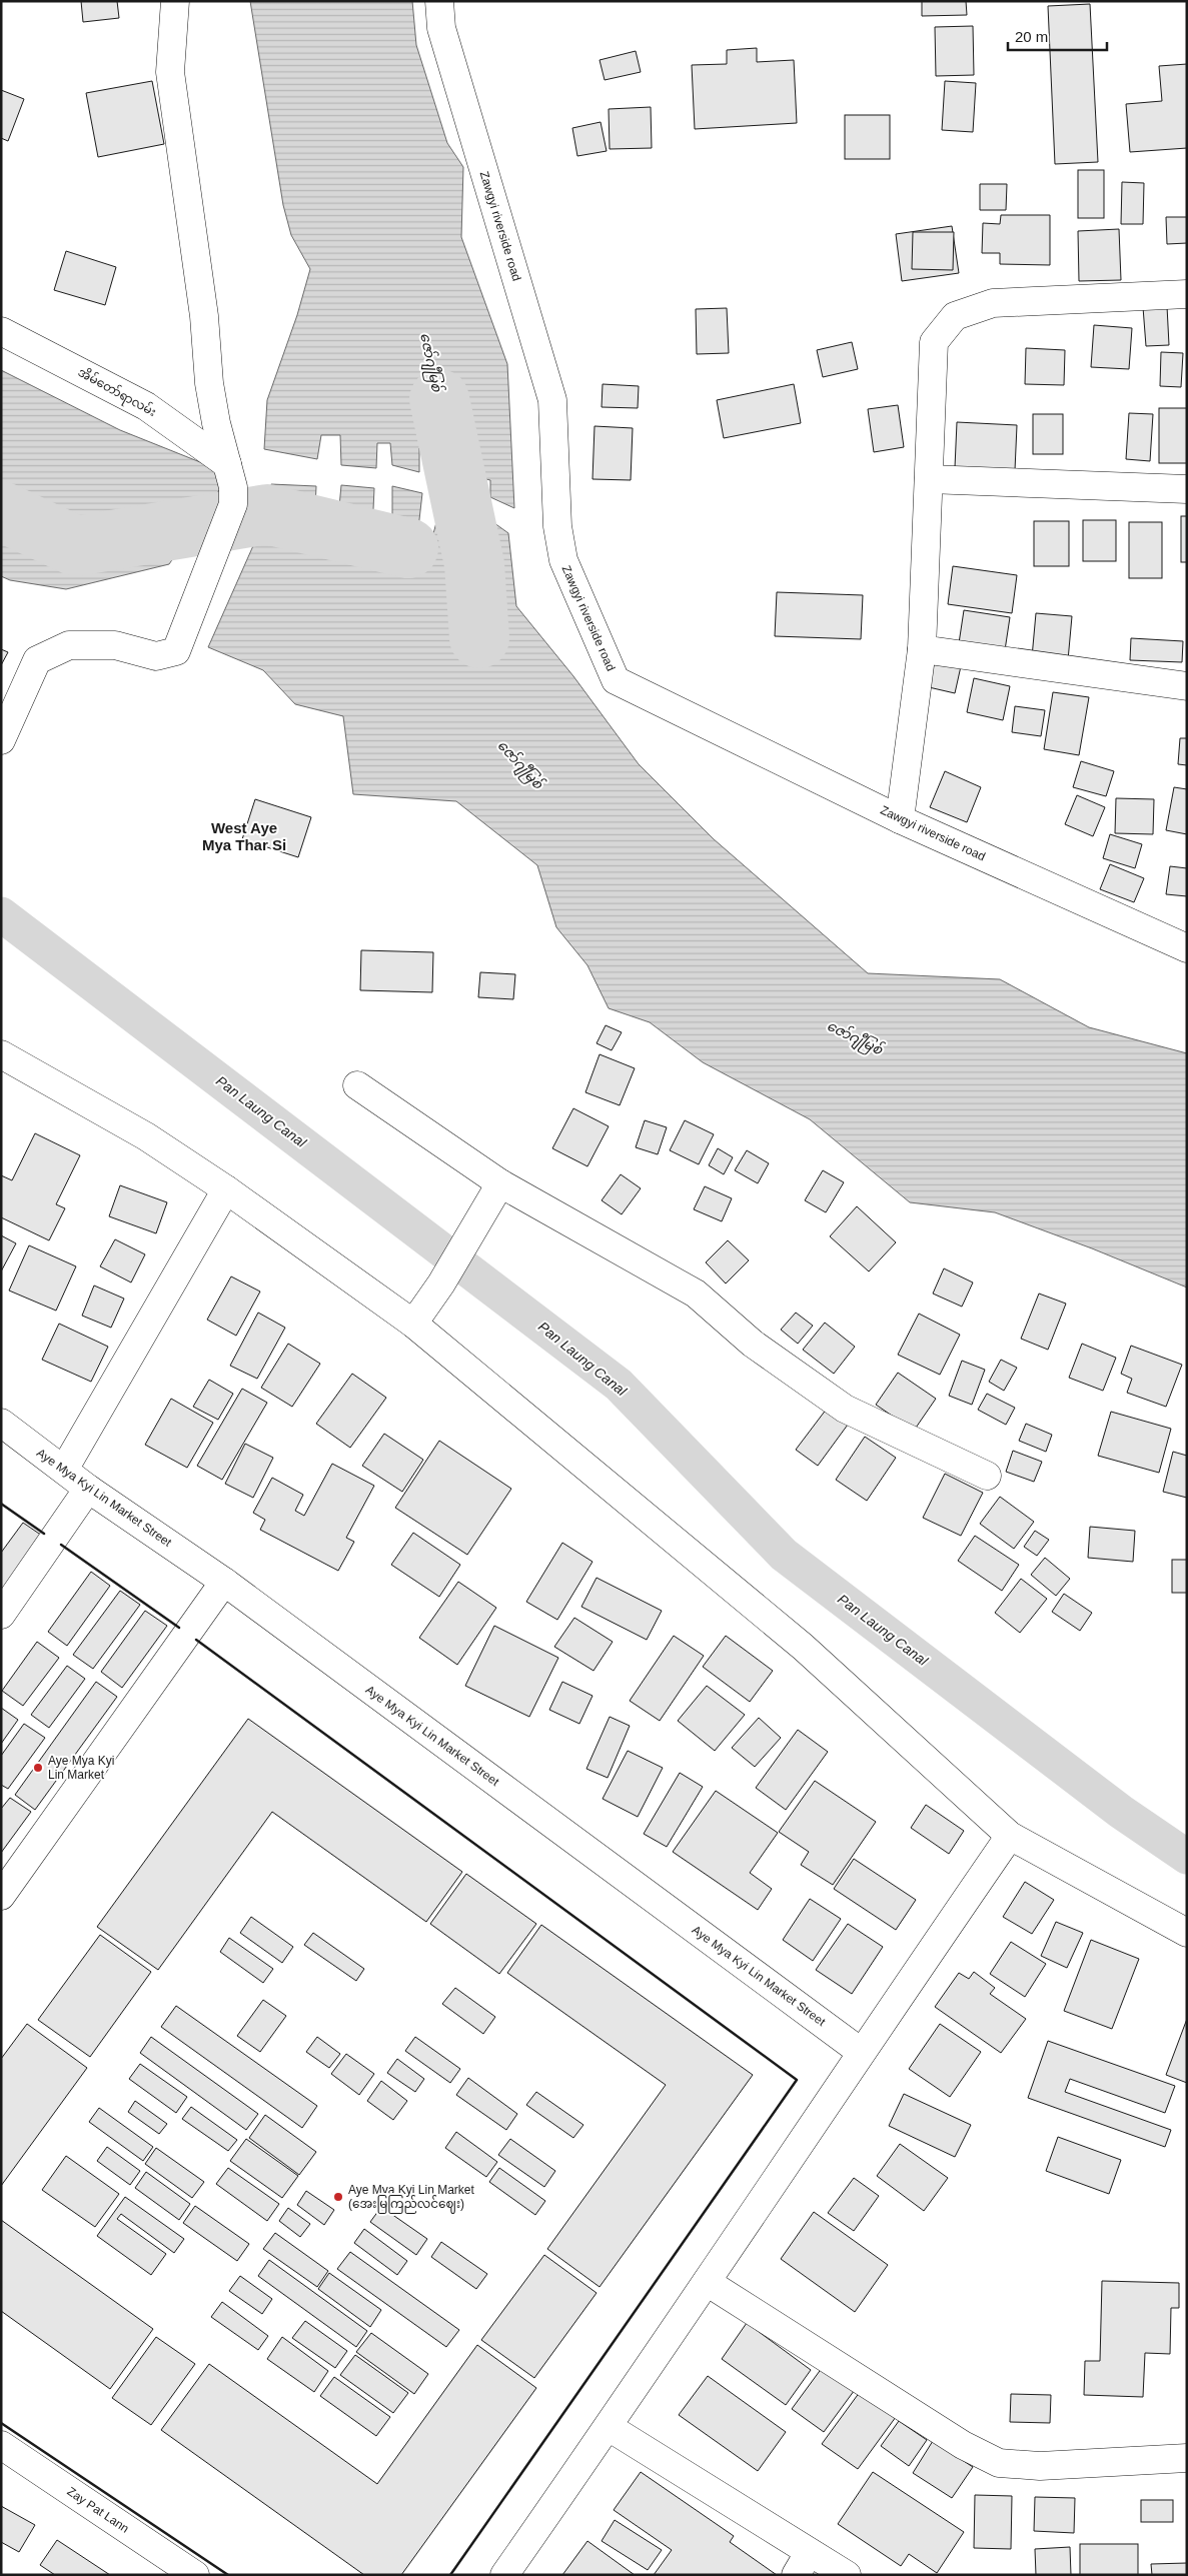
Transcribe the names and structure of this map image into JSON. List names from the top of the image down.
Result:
{
  "streets": {
    "street": [
      "Zawgyi riverside road",
      "အိမ်တော်ရာလမ်း",
      "Aye Mya Kyi Lin Market Street",
      "Zay Pat Lann"
    ]
  },
  "districts": ["West Aye Mya Thar Si"],
  "water": ["ဇော်ဂျီမြစ်", "Pan Laung Canal"],
  "places": ["Aye Mya Kyi Lin Market", "Aye Mya Kyi Lin Market (အေးမြကြည်လင်ဈေး)"],
  "scale_bar": "20 m"
}
